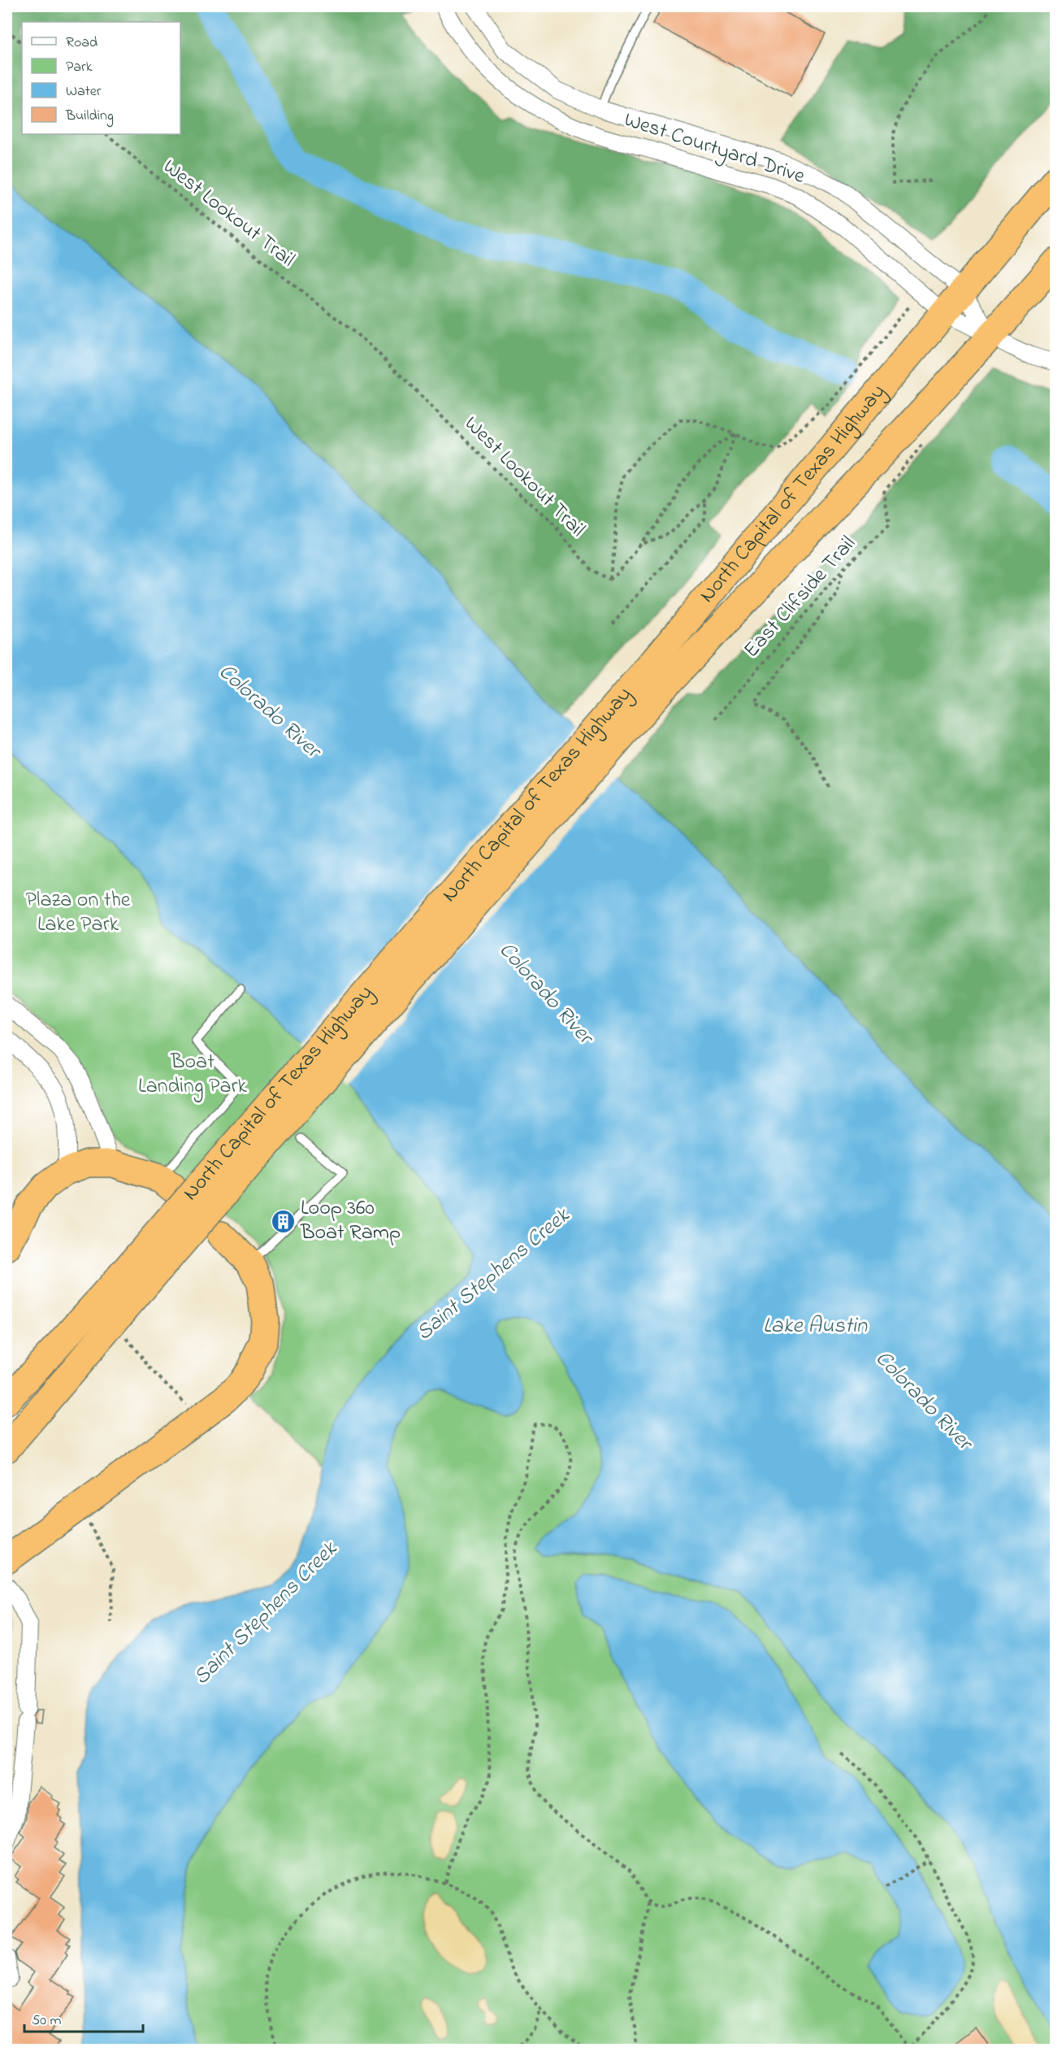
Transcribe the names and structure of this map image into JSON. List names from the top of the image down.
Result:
{
  "streets": {
    "highway": ["North Capital of Texas Highway"],
    "street": ["West Courtyard Drive"],
    "path": ["West Lookout Trail", "East Clifside Trail"]
  },
  "crossings": [
    ["West Courtyard Drive", "North Capital of Texas Highway"]
  ],
  "water": ["Colorado River", "Saint Stephens Creek", "Lake Austin"],
  "parks": ["Plaza on the Lake Park", "Boat Landing Park"],
  "places": {
    "building": ["Loop 360 Boat Ramp"]
  },
  "legend": [
    "Road",
    "Park",
    "Water",
    "Building"
  ],
  "scale_bar": "50 m"
}
